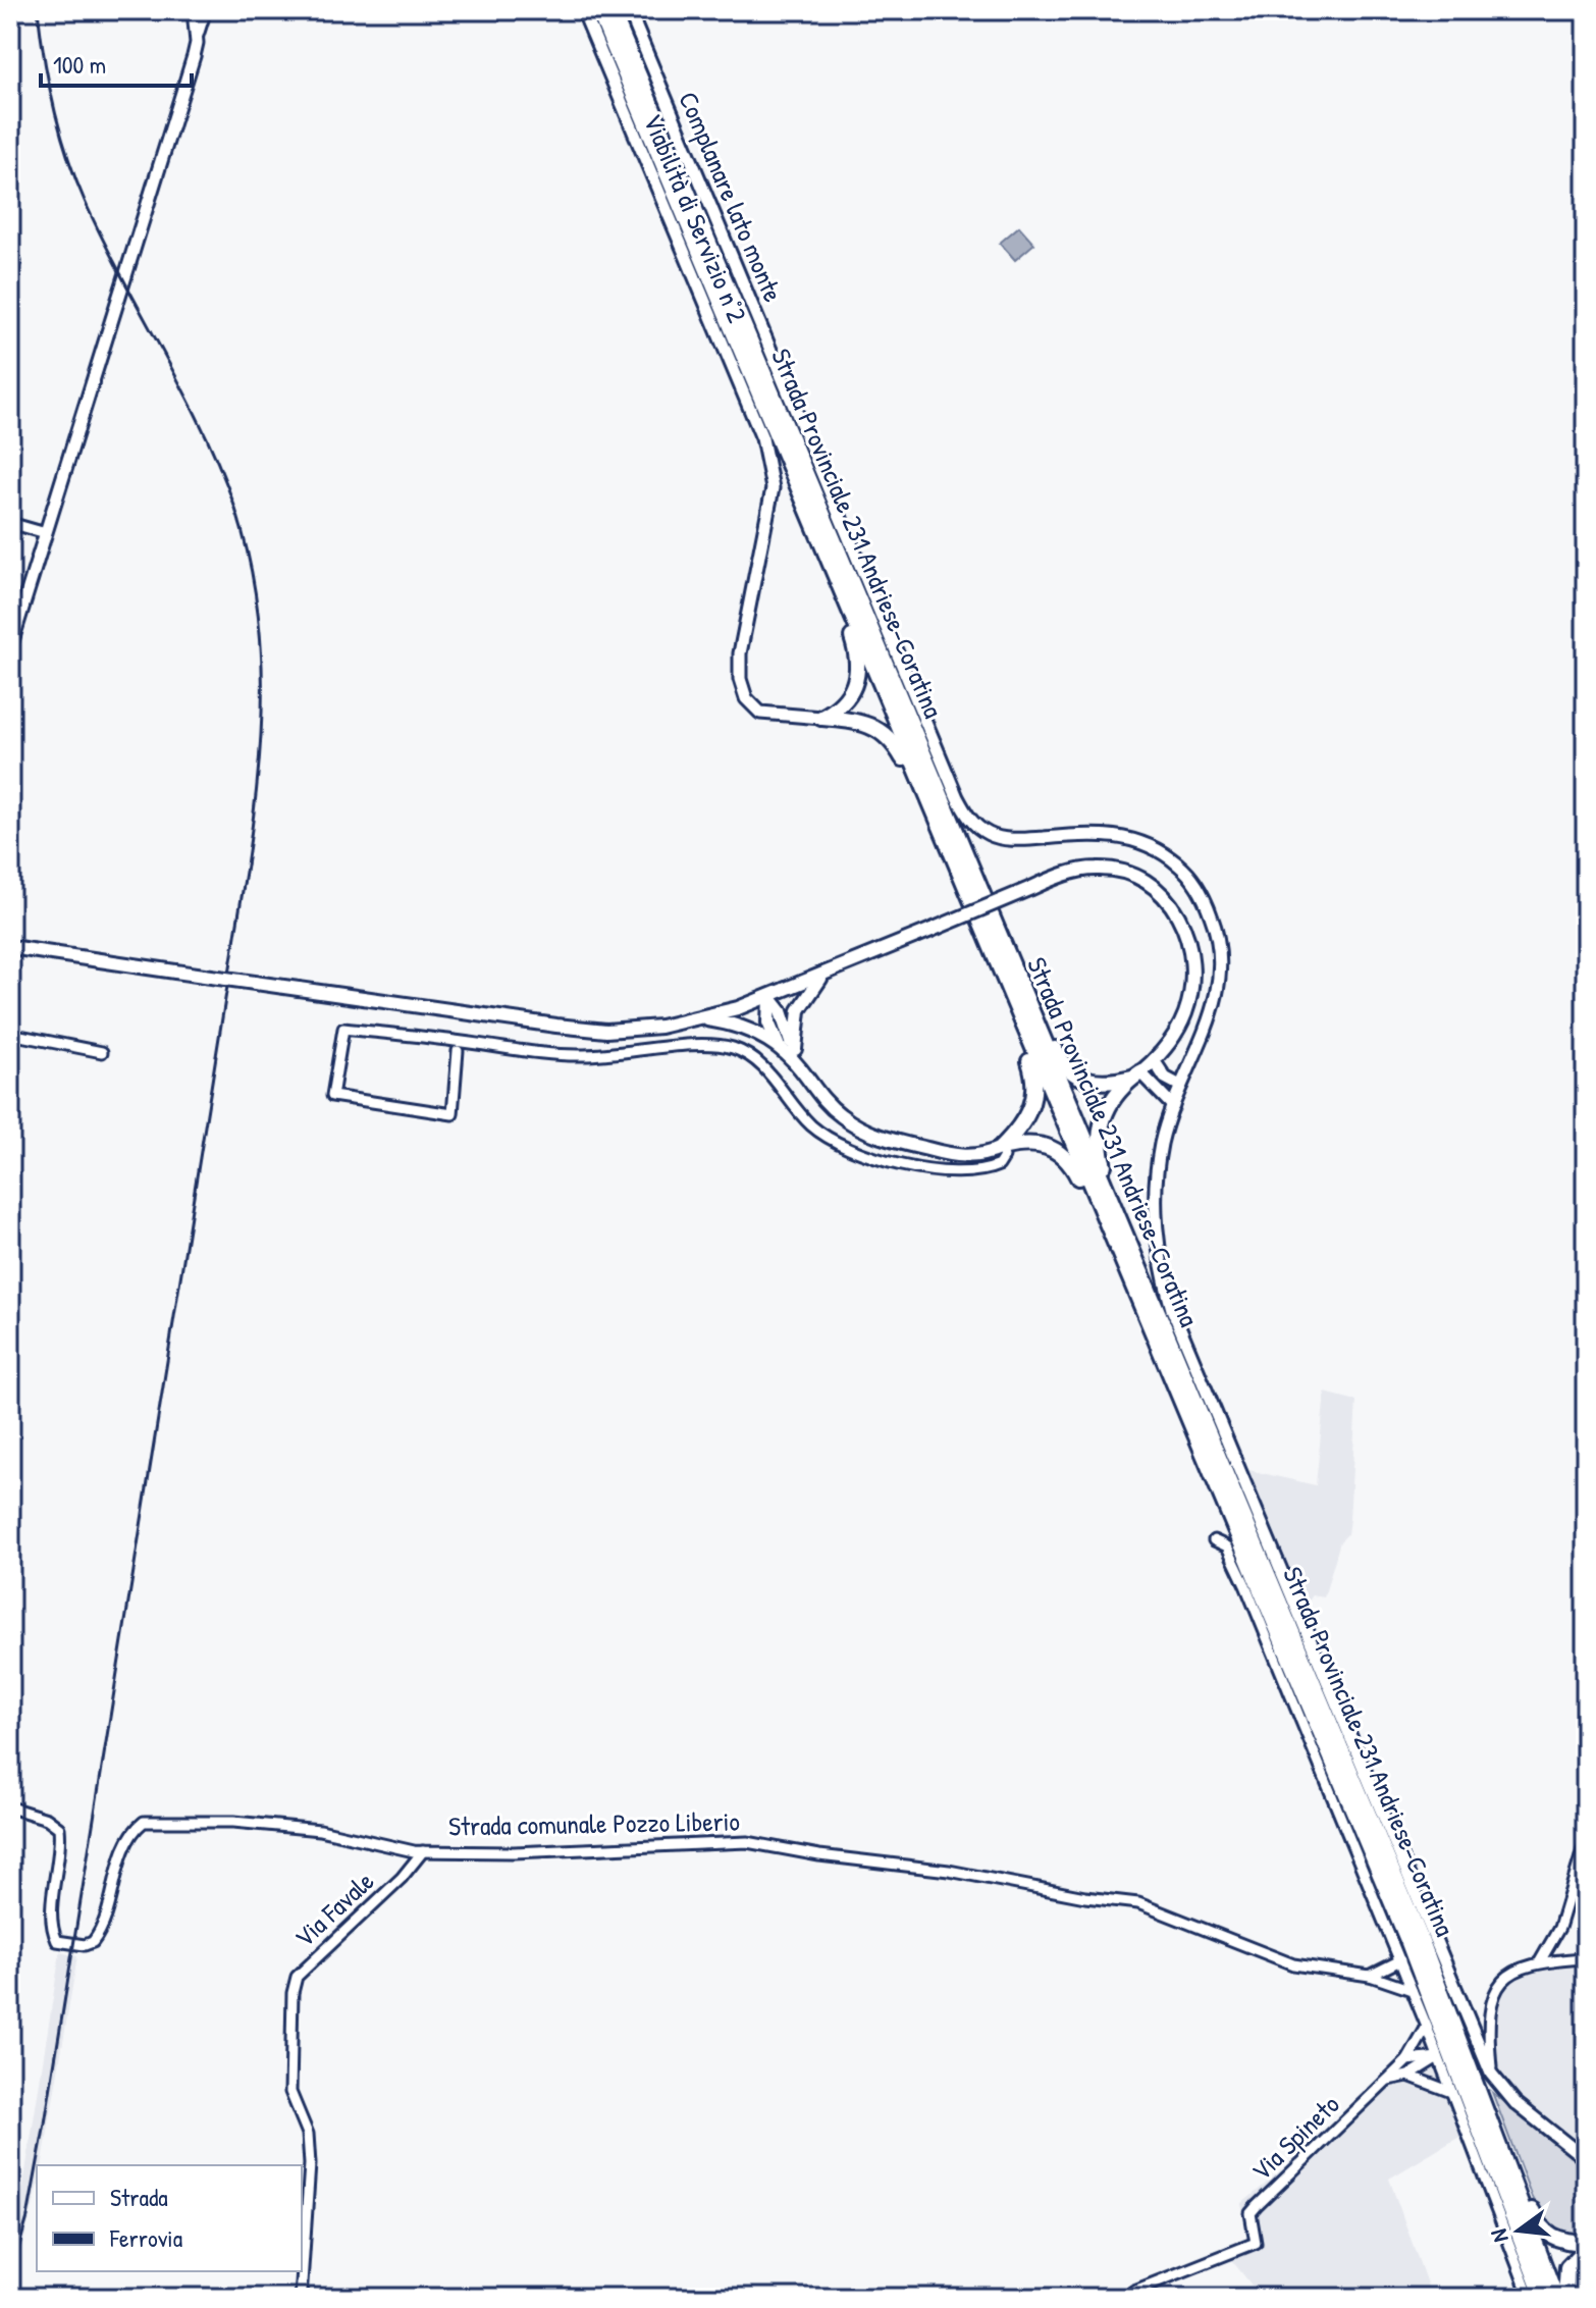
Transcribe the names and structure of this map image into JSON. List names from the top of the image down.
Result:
{
  "streets": {
    "highway": ["Strada Provinciale 231 Andriese-Coratina"],
    "street": [
      "Complanare lato monte",
      "Viabilità di Servizio n°2",
      "Strada comunale Pozzo Liberio",
      "Via Favale",
      "Via Spineto"
    ]
  },
  "crossings": [
    ["Strada comunale Pozzo Liberio", "Via Favale"]
  ],
  "legend": ["Strada", "Ferrovia"],
  "scale_bar": "100 m",
  "north": "left"
}
